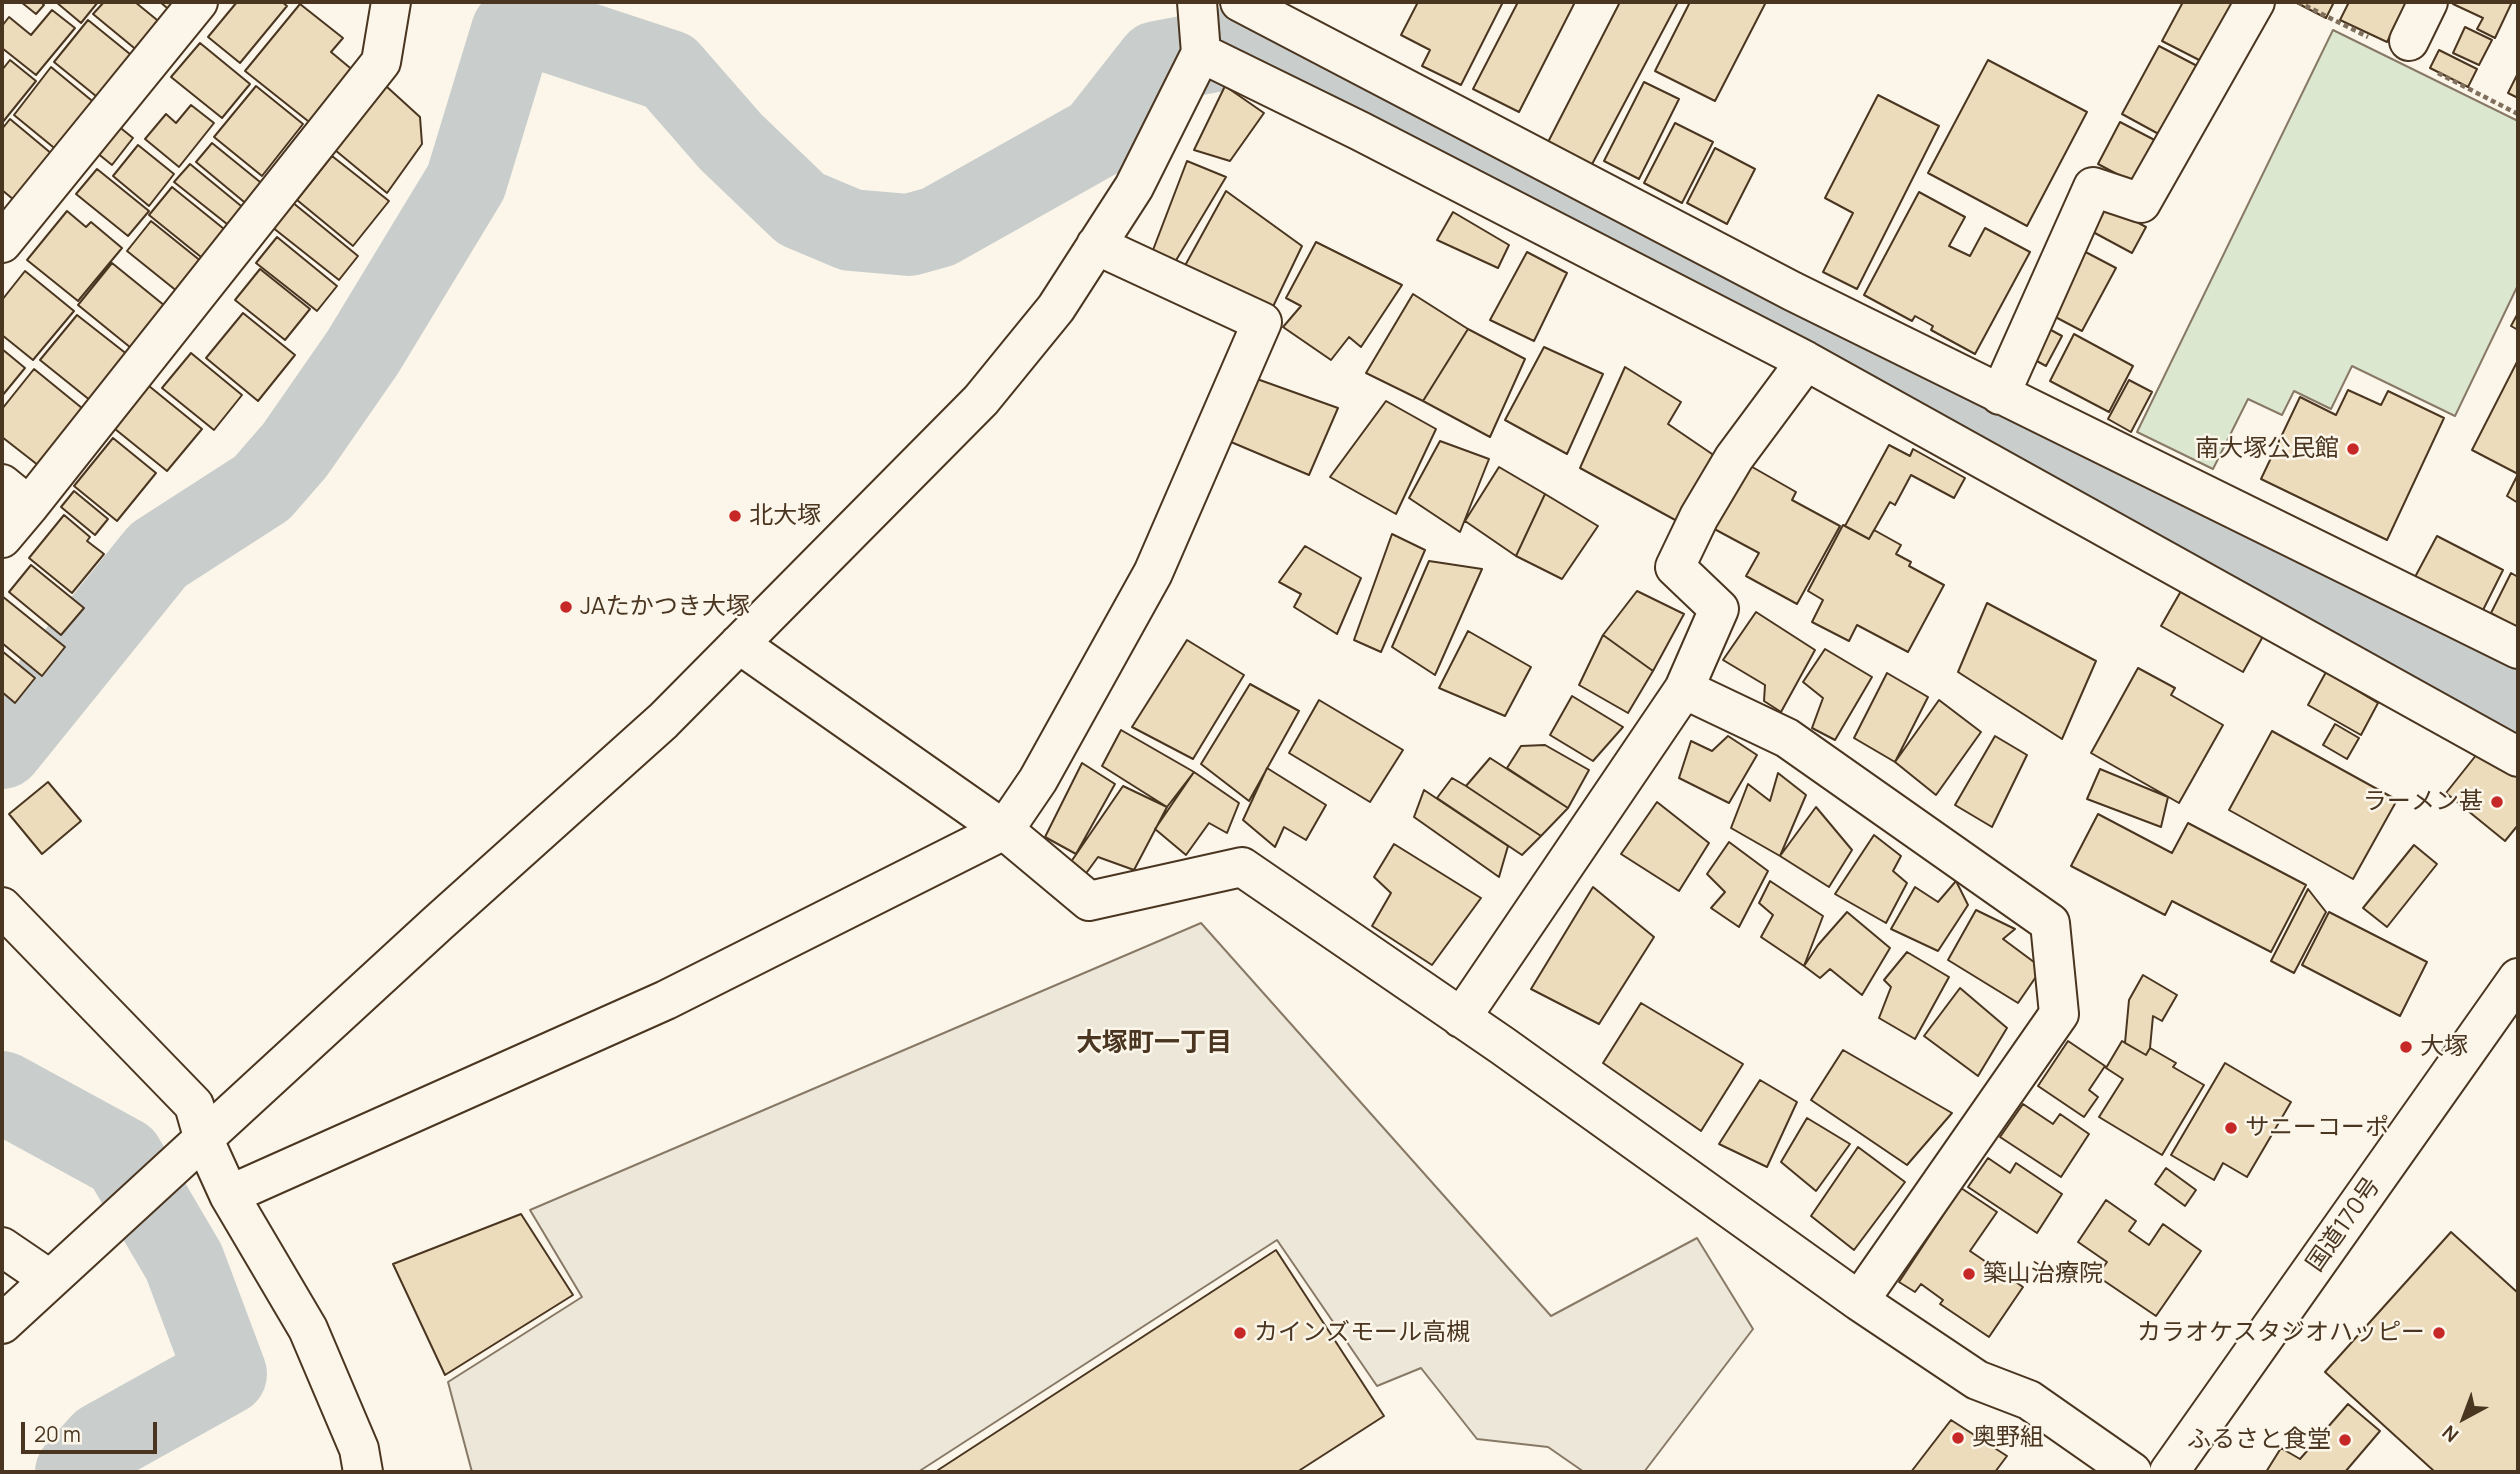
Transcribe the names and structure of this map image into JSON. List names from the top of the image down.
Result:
{
  "streets": {
    "main road": ["国道170号"]
  },
  "districts": ["大塚町一丁目"],
  "places": [
    "南大塚公民館",
    "北大塚",
    "JAたかつき大塚",
    "ラーメン甚",
    "大塚",
    "サニーコーポ",
    "築山治療院",
    "カインズモール高槻",
    "カラオケスタジオハッピー",
    "奥野組",
    "ふるさと食堂"
  ],
  "scale_bar": "20 m",
  "north": "bottom left"
}
